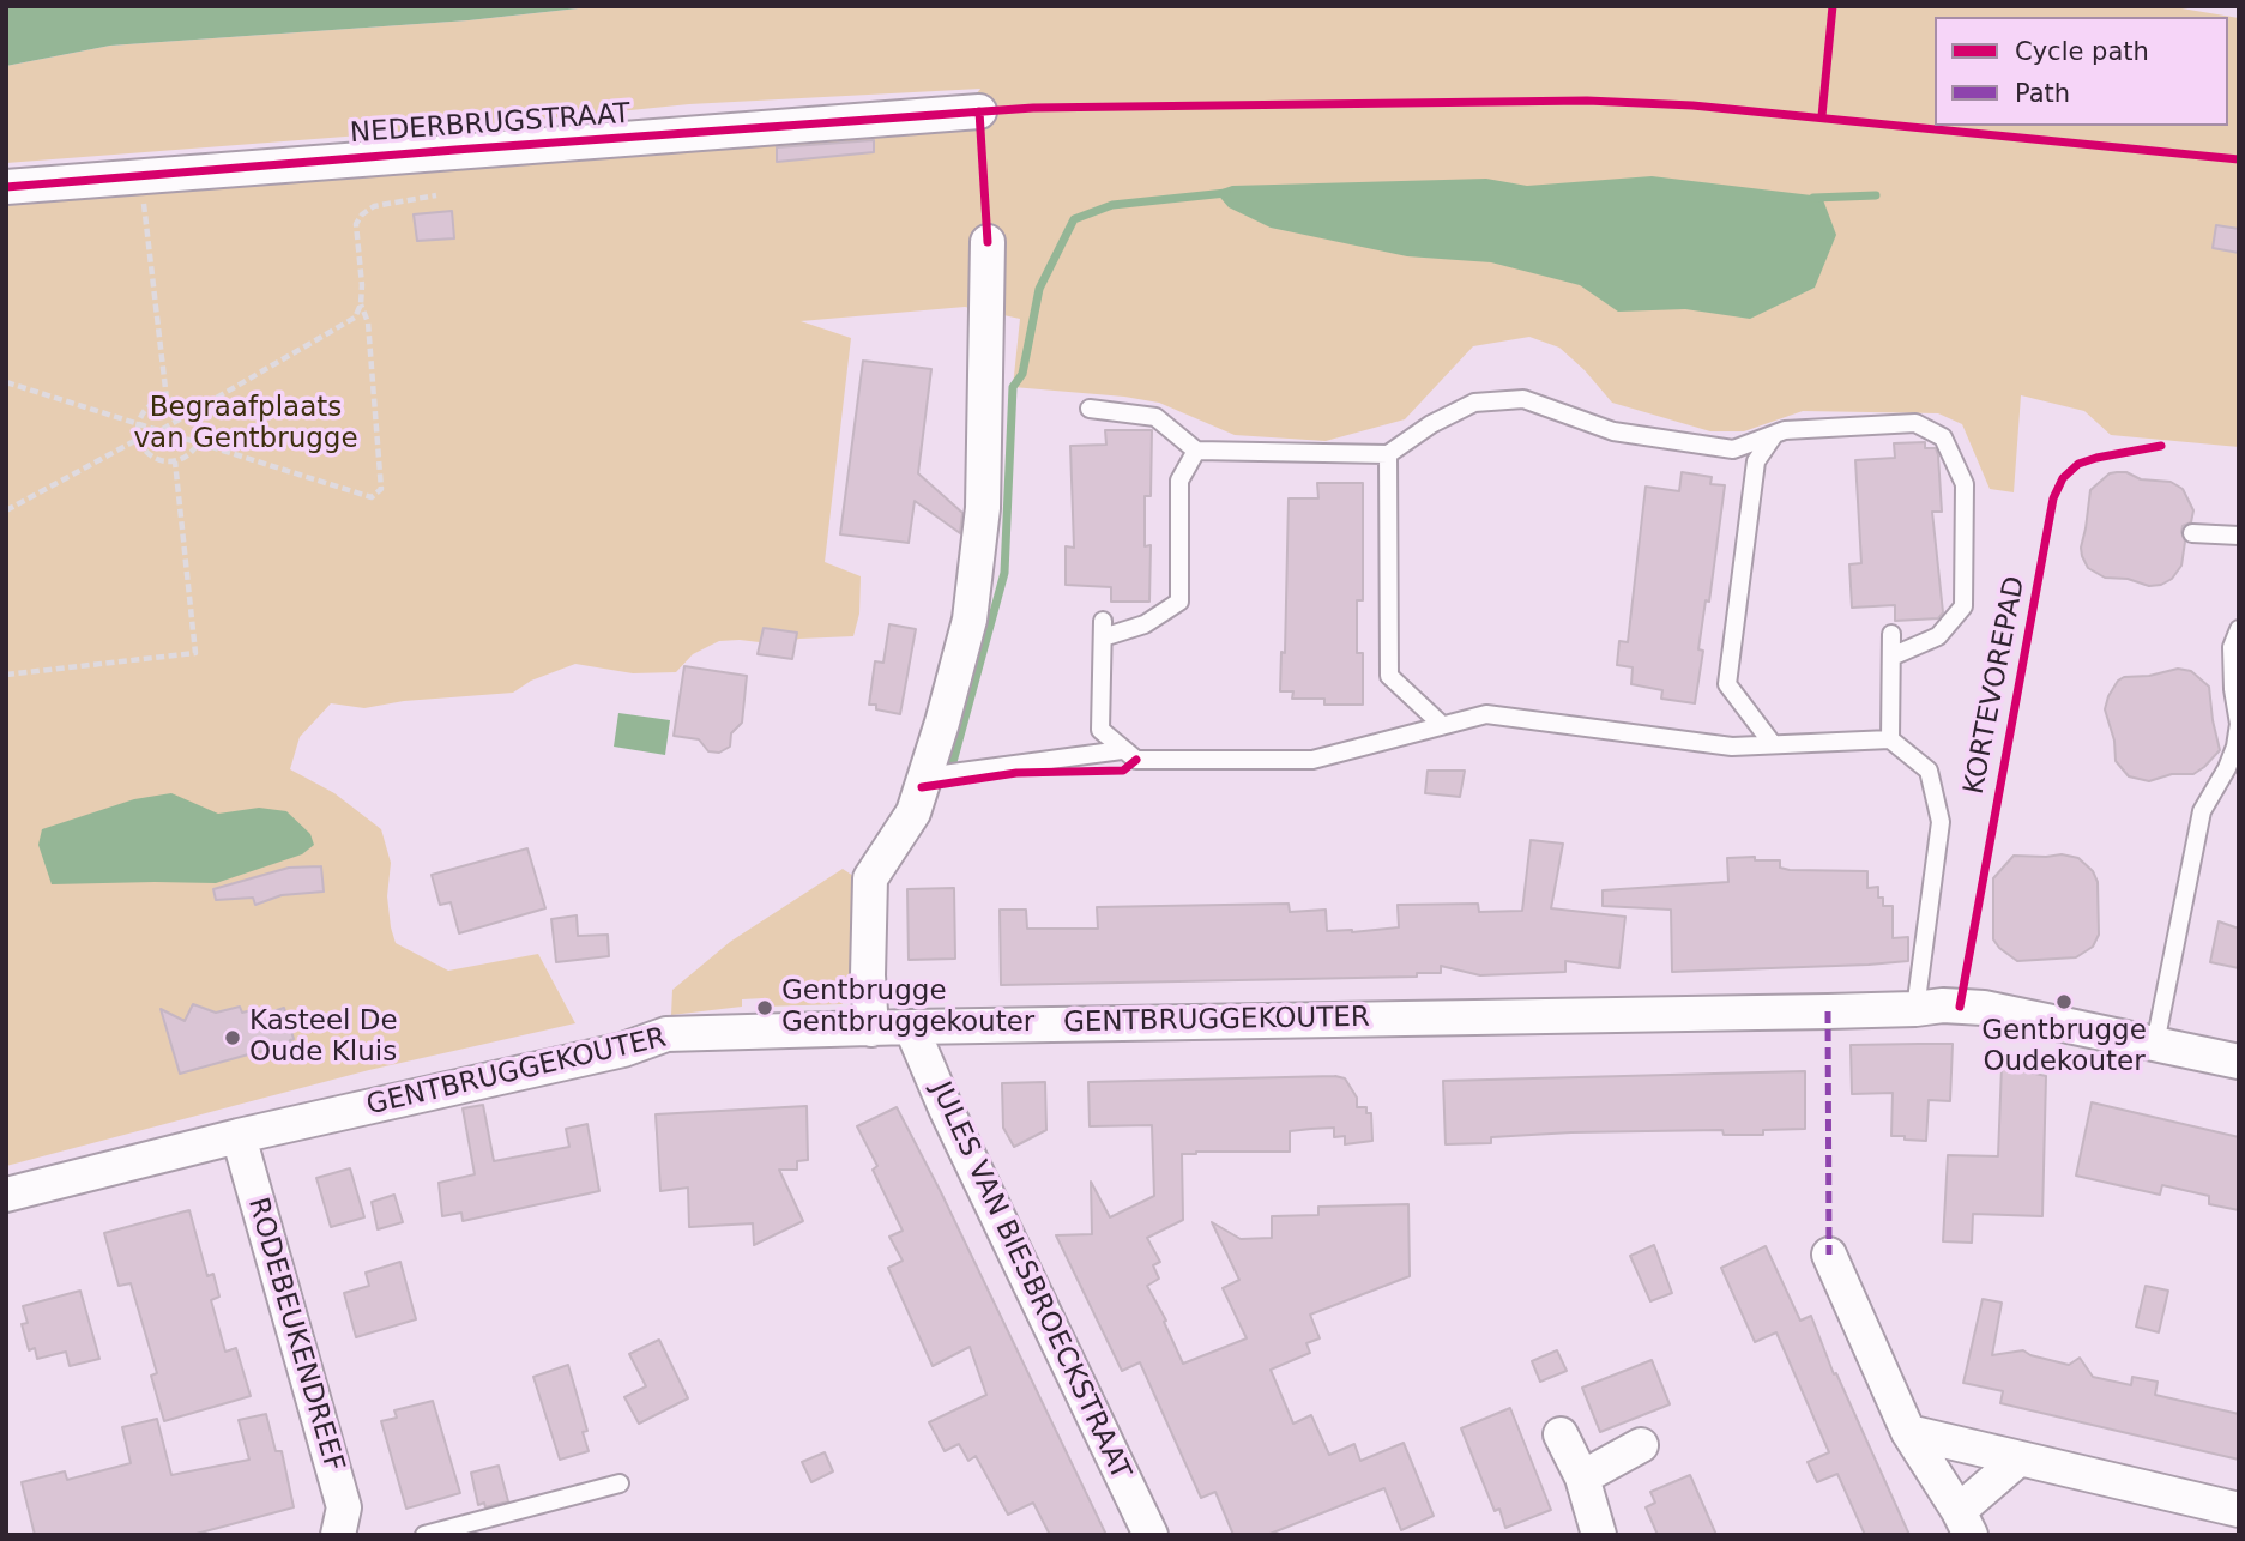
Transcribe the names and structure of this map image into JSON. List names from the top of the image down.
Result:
{
  "streets": {
    "street": [
      "NEDERBRUGSTRAAT",
      "GENTBRUGGEKOUTER",
      "JULES VAN BIESBROECKSTRAAT",
      "RODEBEUKENDREEF"
    ],
    "cycle path": ["KORTEVOREPAD"]
  },
  "crossings": [
    ["GENTBRUGGEKOUTER", "JULES VAN BIESBROECKSTRAAT"],
    ["GENTBRUGGEKOUTER", "RODEBEUKENDREEF"]
  ],
  "parks": ["Begraafplaats van Gentbrugge"],
  "places": ["Gentbrugge Oudekouter", "Gentbrugge Gentbruggekouter", "Kasteel De Oude Kluis"],
  "legend": ["Cycle path", "Path"]
}
